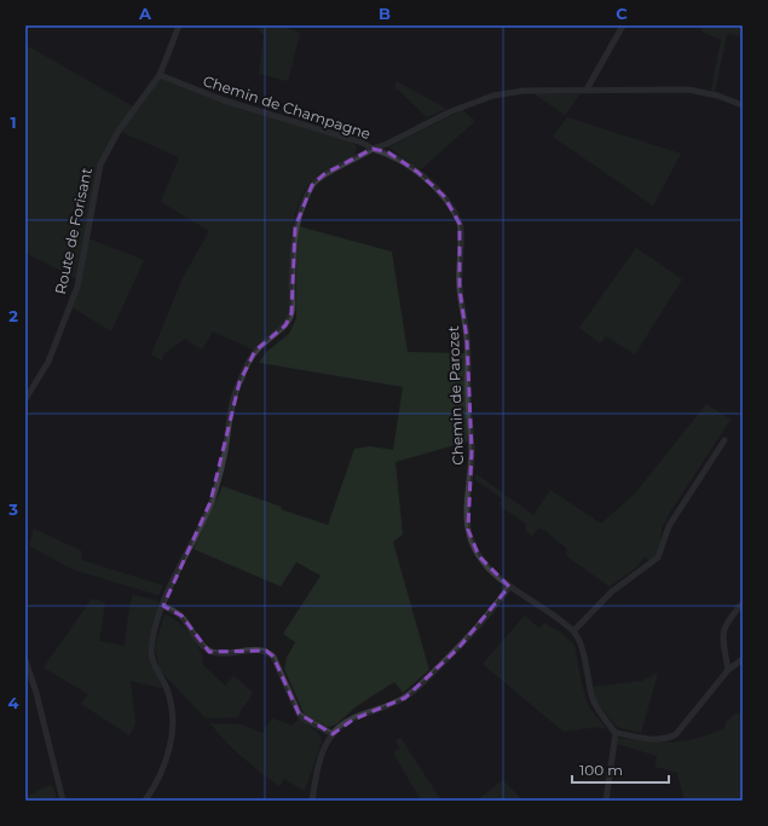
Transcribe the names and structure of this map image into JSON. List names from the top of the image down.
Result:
{
  "streets": {
    "street": ["Chemin de Champagne", "Route de Forisant", "Chemin de Parozet"]
  },
  "crossings": [
    ["Chemin de Champagne", "Route de Forisant"],
    ["Chemin de Champagne", "Chemin de Parozet"]
  ],
  "scale_bar": "100 m",
  "grid": {
    "columns": ["A", "B", "C"],
    "rows": [
      "1",
      "2",
      "3",
      "4"
    ]
  }
}
